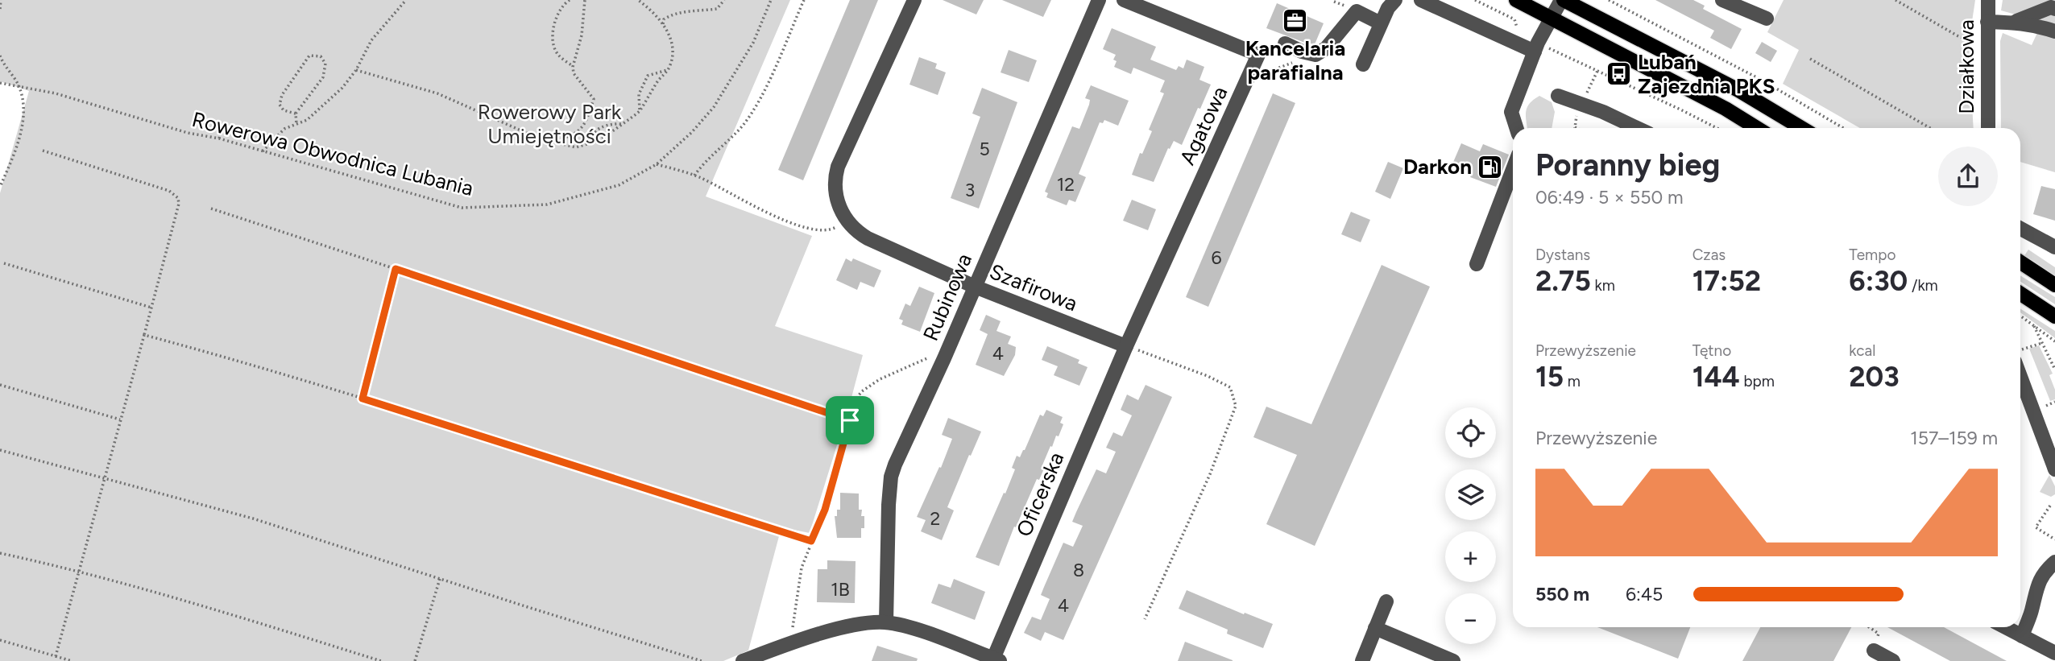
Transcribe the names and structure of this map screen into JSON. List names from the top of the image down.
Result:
{
  "streets": {
    "street": [
      "Działkowa",
      "Agatowa",
      "Szafirowa",
      "Rubinowa",
      "Oficerska"
    ],
    "path": ["Rowerowa Obwodnica Lubania"]
  },
  "crossings": [
    ["Agatowa", "Szafirowa"],
    ["Agatowa", "Oficerska"],
    ["Szafirowa", "Rubinowa"],
    ["Szafirowa", "Oficerska"]
  ],
  "parks": ["Rowerowy Park Umiejętności"],
  "places": {
    "office": ["Kancelaria parafialna"],
    "bus stop": ["Lubań Zajezdnia PKS"],
    "fuel station": ["Darkon"]
  },
  "house_numbers": [
    "5",
    "12",
    "3",
    "6",
    "4",
    "2",
    "8",
    "1B",
    "4"
  ],
  "page": {
    "heading": ["Poranny bieg", "06:49 · 5 × 550 m"],
    "stats": [
      ["Dystans", "2.75 km"],
      ["Czas", "17:52"],
      ["Tempo", "6:30 /km"],
      ["Przewyższenie", "15 m"],
      ["Tętno", "144 bpm"],
      ["kcal", "203"]
    ],
    "map_buttons": ["+", "−"],
    "chart": ["Przewyższenie", "157–159 m"],
    "list": [
      {
        "name": "550 m",
        "note": "6:45"
      }
    ]
  }
}
